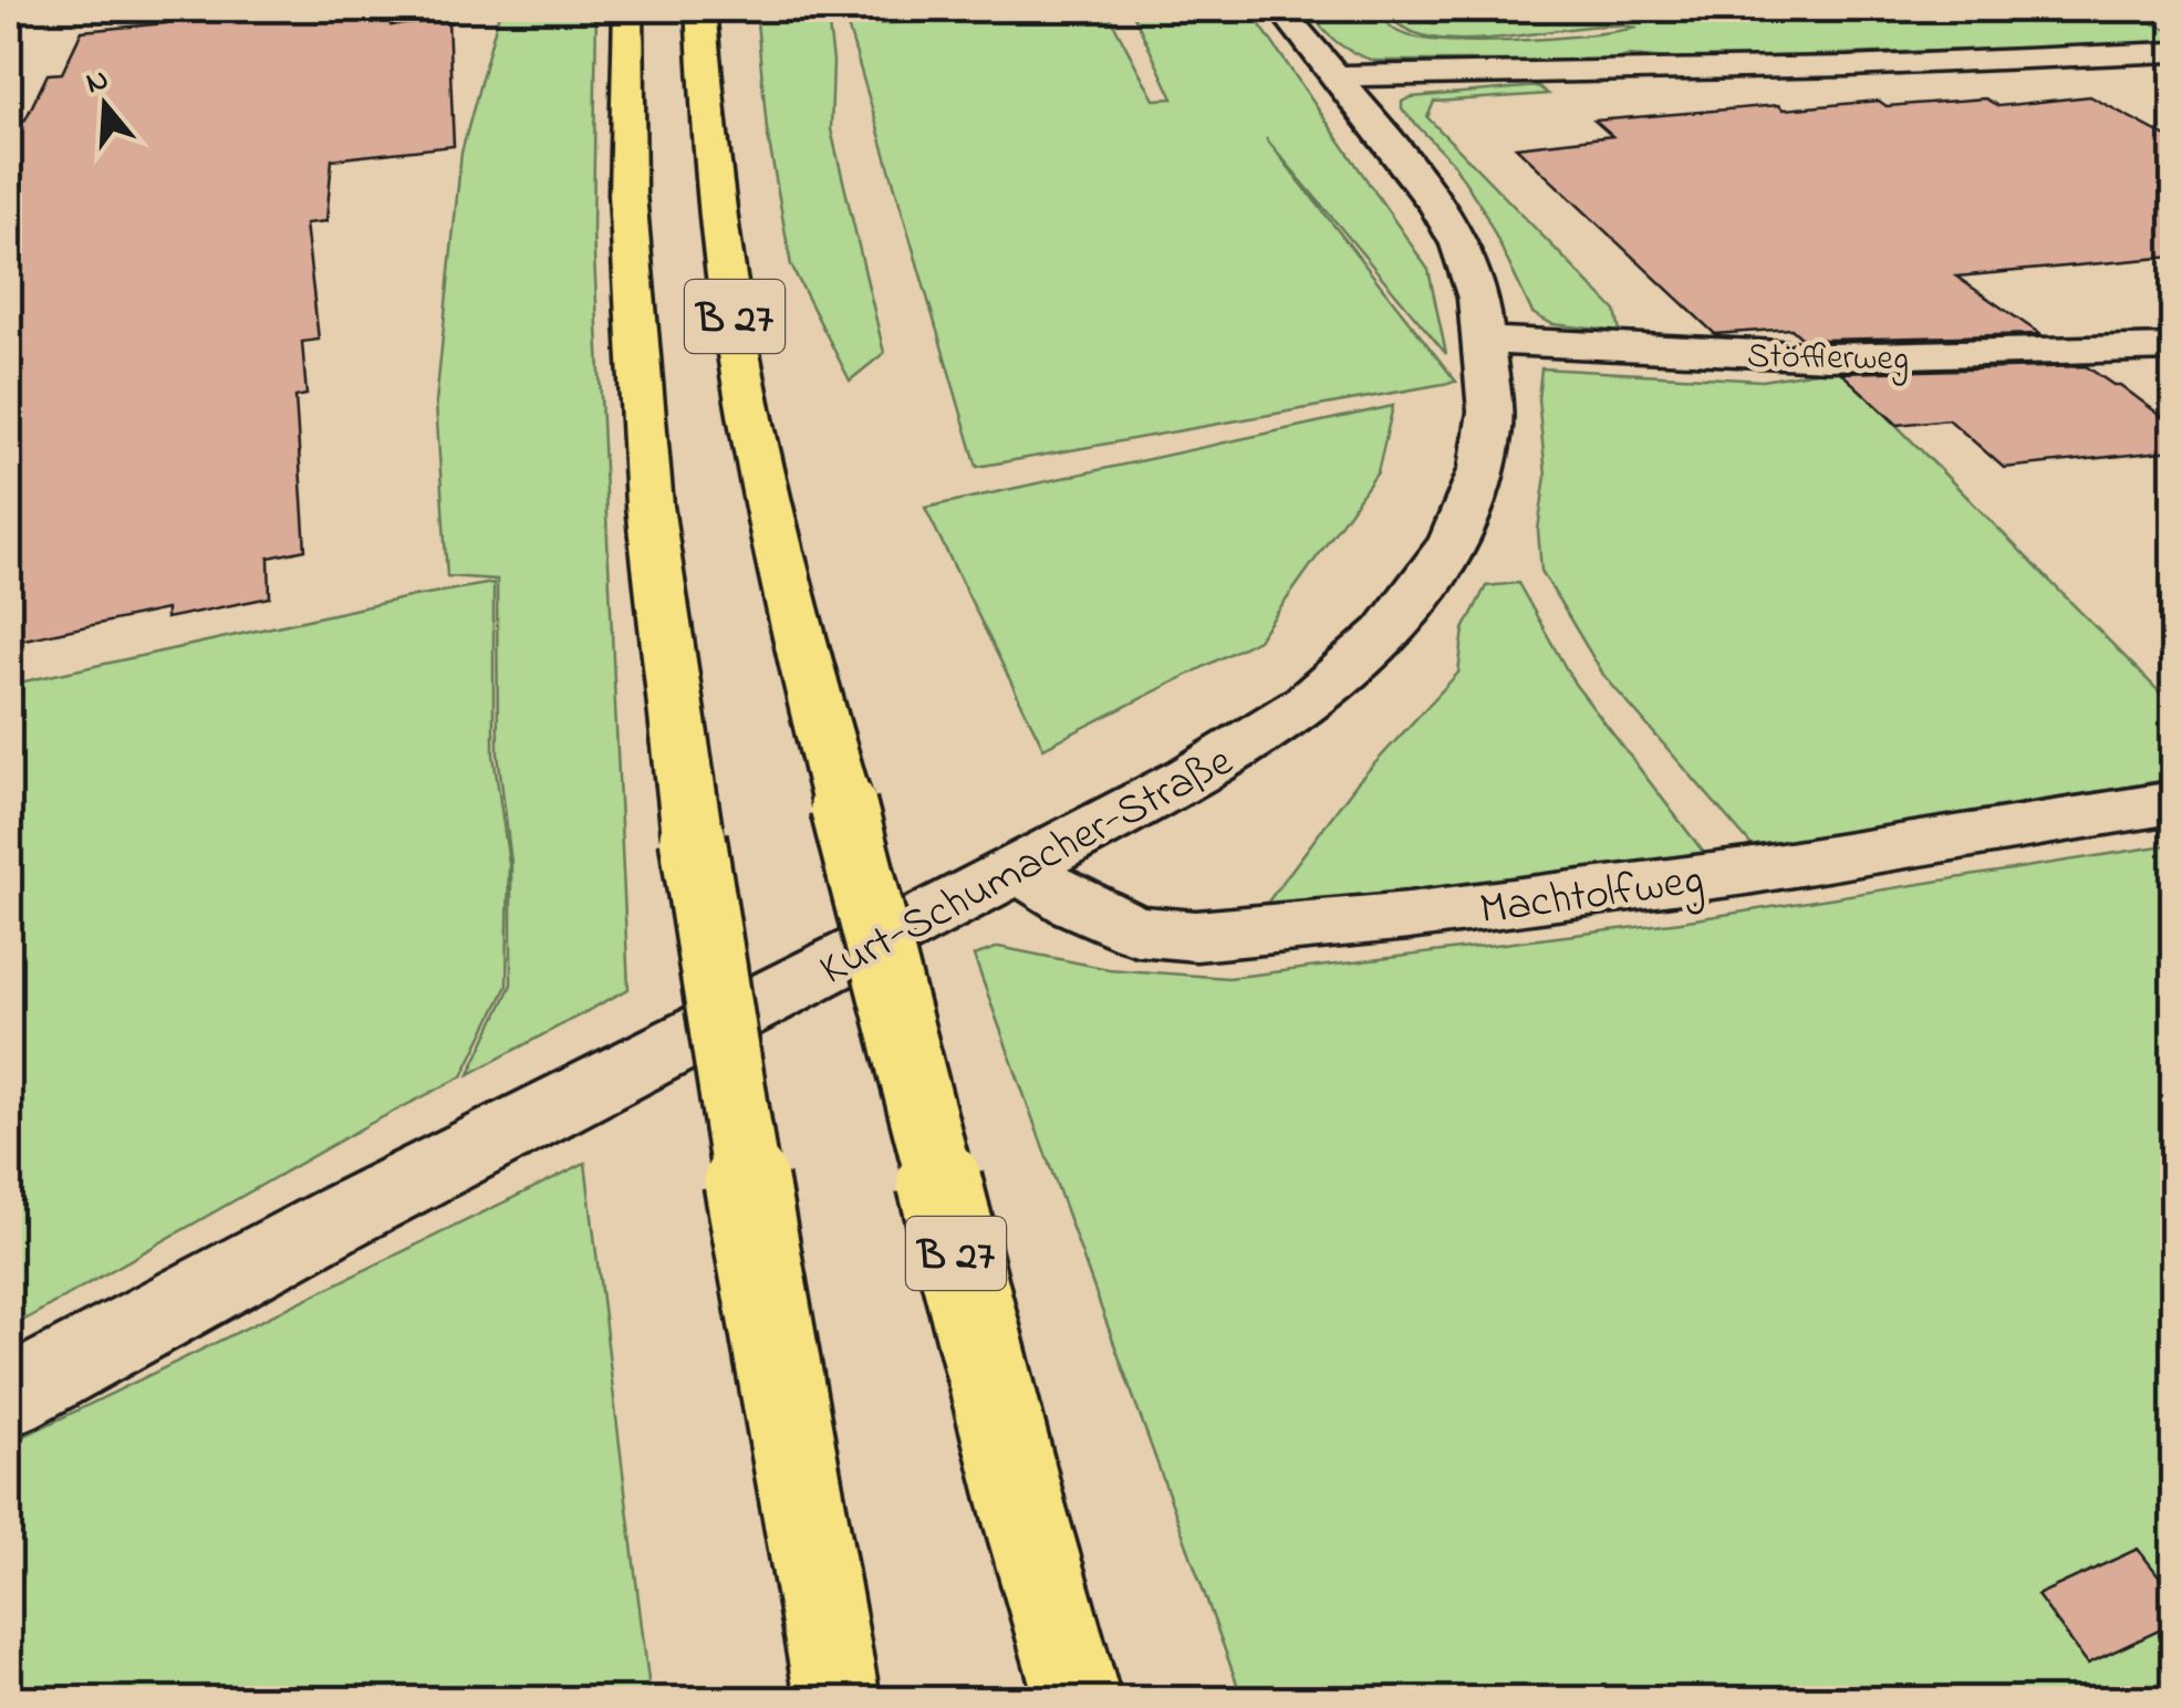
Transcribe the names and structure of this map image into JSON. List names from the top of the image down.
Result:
{
  "streets": {
    "highway": ["B 27"],
    "street": ["Stöfflerweg", "Kurt-Schumacher-Straße", "Machtolfweg"]
  },
  "crossings": [
    ["Stöfflerweg", "Kurt-Schumacher-Straße"],
    ["Kurt-Schumacher-Straße", "Machtolfweg"]
  ],
  "north": "top"
}
